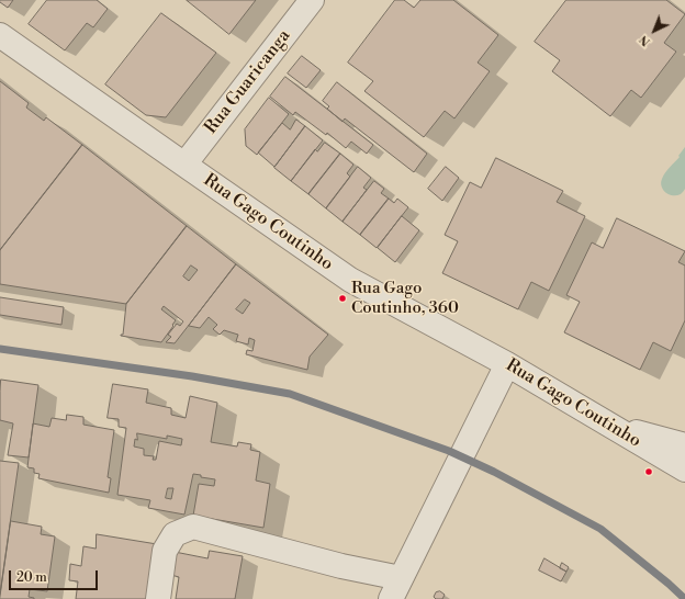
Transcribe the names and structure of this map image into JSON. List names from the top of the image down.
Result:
{
  "streets": {
    "street": ["Rua Guaricanga", "Rua Gago Coutinho"]
  },
  "crossings": [
    ["Rua Guaricanga", "Rua Gago Coutinho"]
  ],
  "places": ["Rua Gago Coutinho, 360"],
  "scale_bar": "20 m",
  "north": "bottom left"
}
